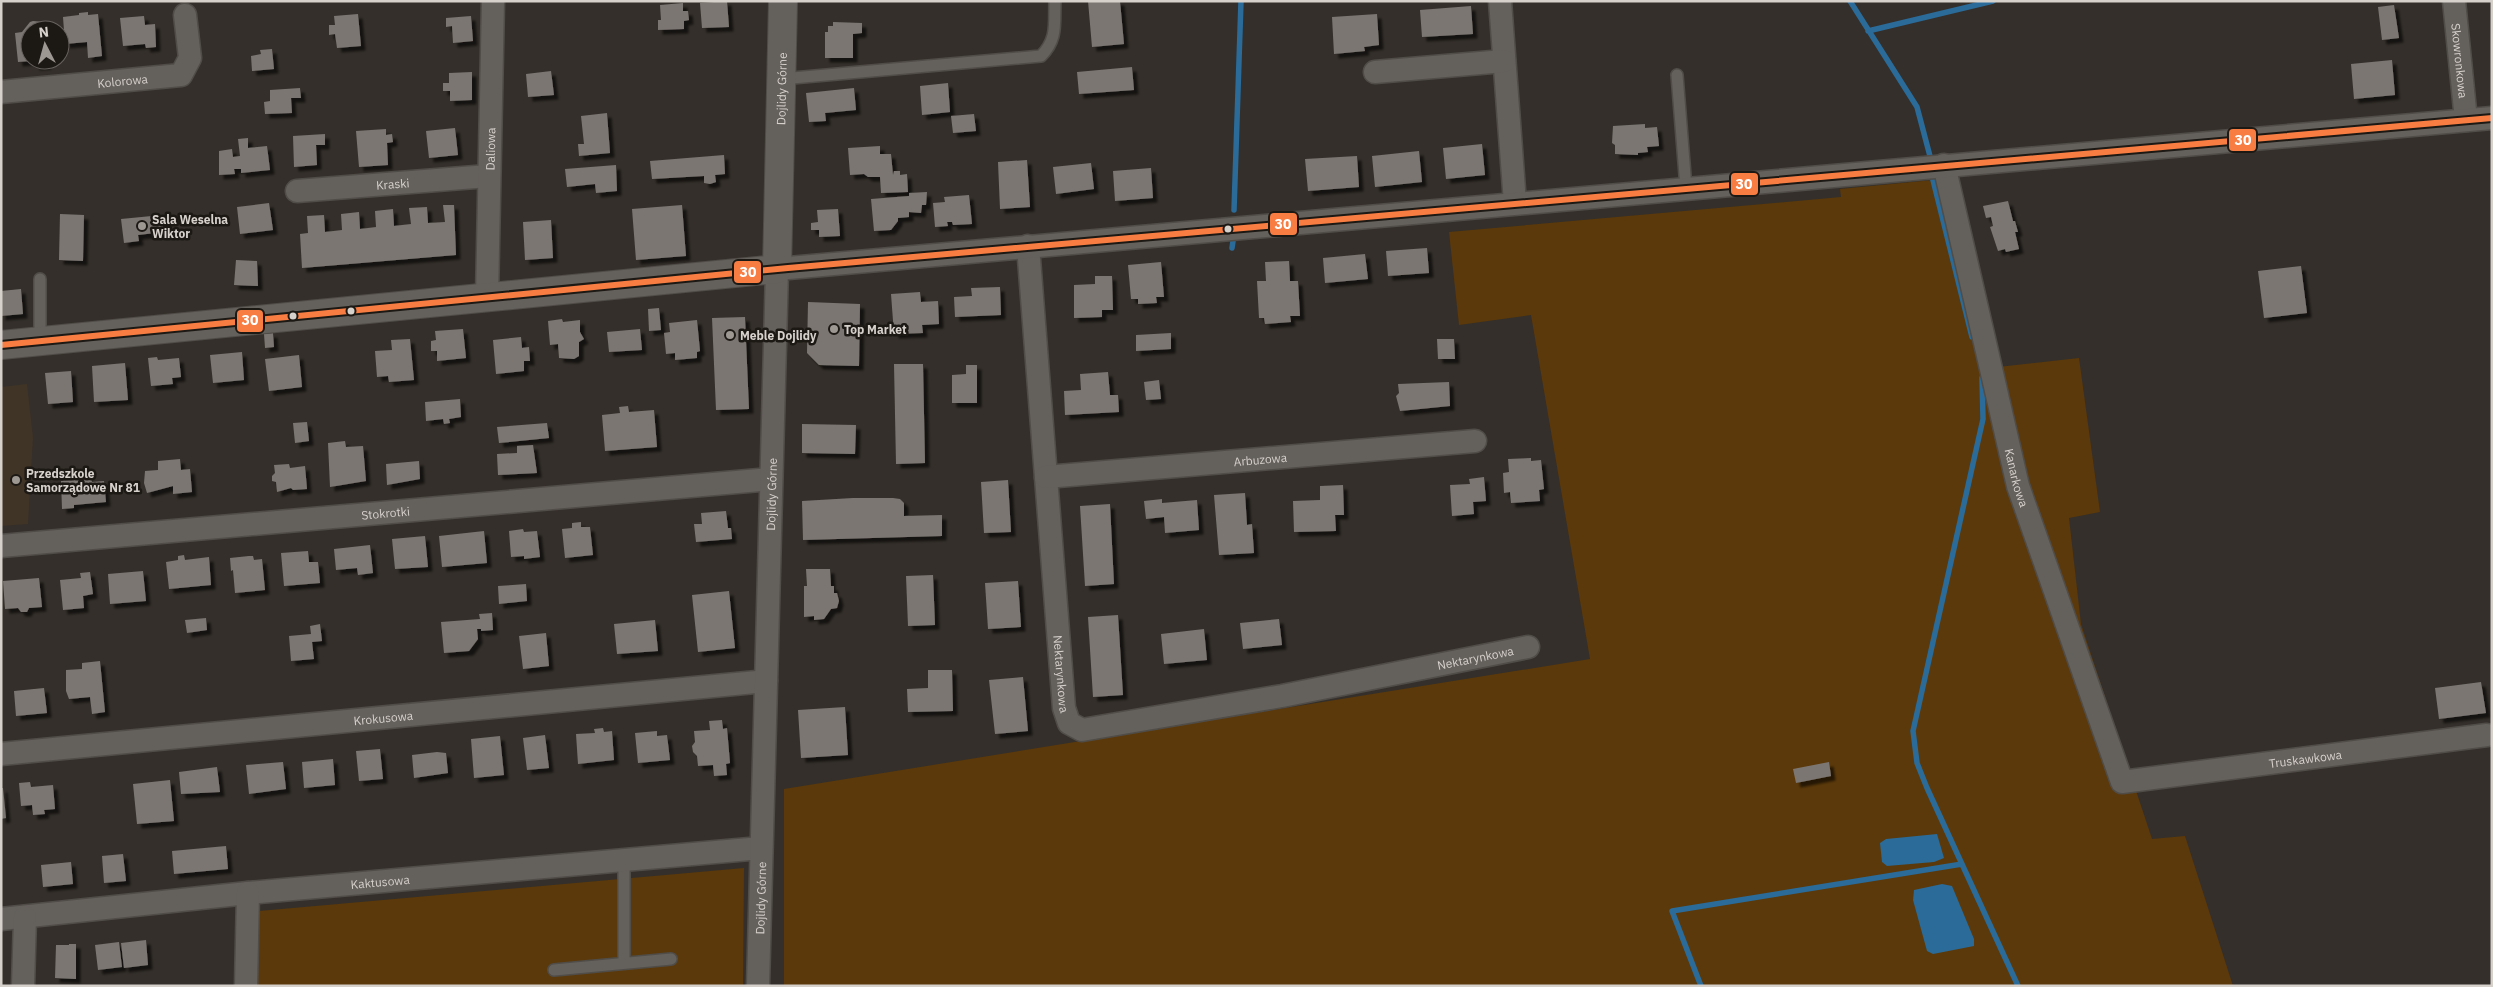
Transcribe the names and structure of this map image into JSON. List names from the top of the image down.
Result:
{
  "streets": {
    "street": [
      "Skowronkowa",
      "Kolorowa",
      "Dojlidy Górne",
      "Daliowa",
      "Kraski",
      "Arbuzowa",
      "Kanarkowa",
      "Stokrotki",
      "Nektarynkowa",
      "Krokusowa",
      "Truskawkowa",
      "Kaktusowa"
    ]
  },
  "crossings": [
    ["Dojlidy Górne", "Stokrotki"],
    ["Dojlidy Górne", "Krokusowa"],
    ["Dojlidy Górne", "Kaktusowa"],
    ["Daliowa", "Kraski"],
    ["Arbuzowa", "Nektarynkowa"],
    ["Kanarkowa", "Truskawkowa"]
  ],
  "places": [
    "Sala Weselna Wiktor",
    "Top Market",
    "Meble Dojlidy",
    "Przedszkole Samorządowe Nr 81"
  ],
  "lines": ["transit line 30"],
  "north": "top"
}
